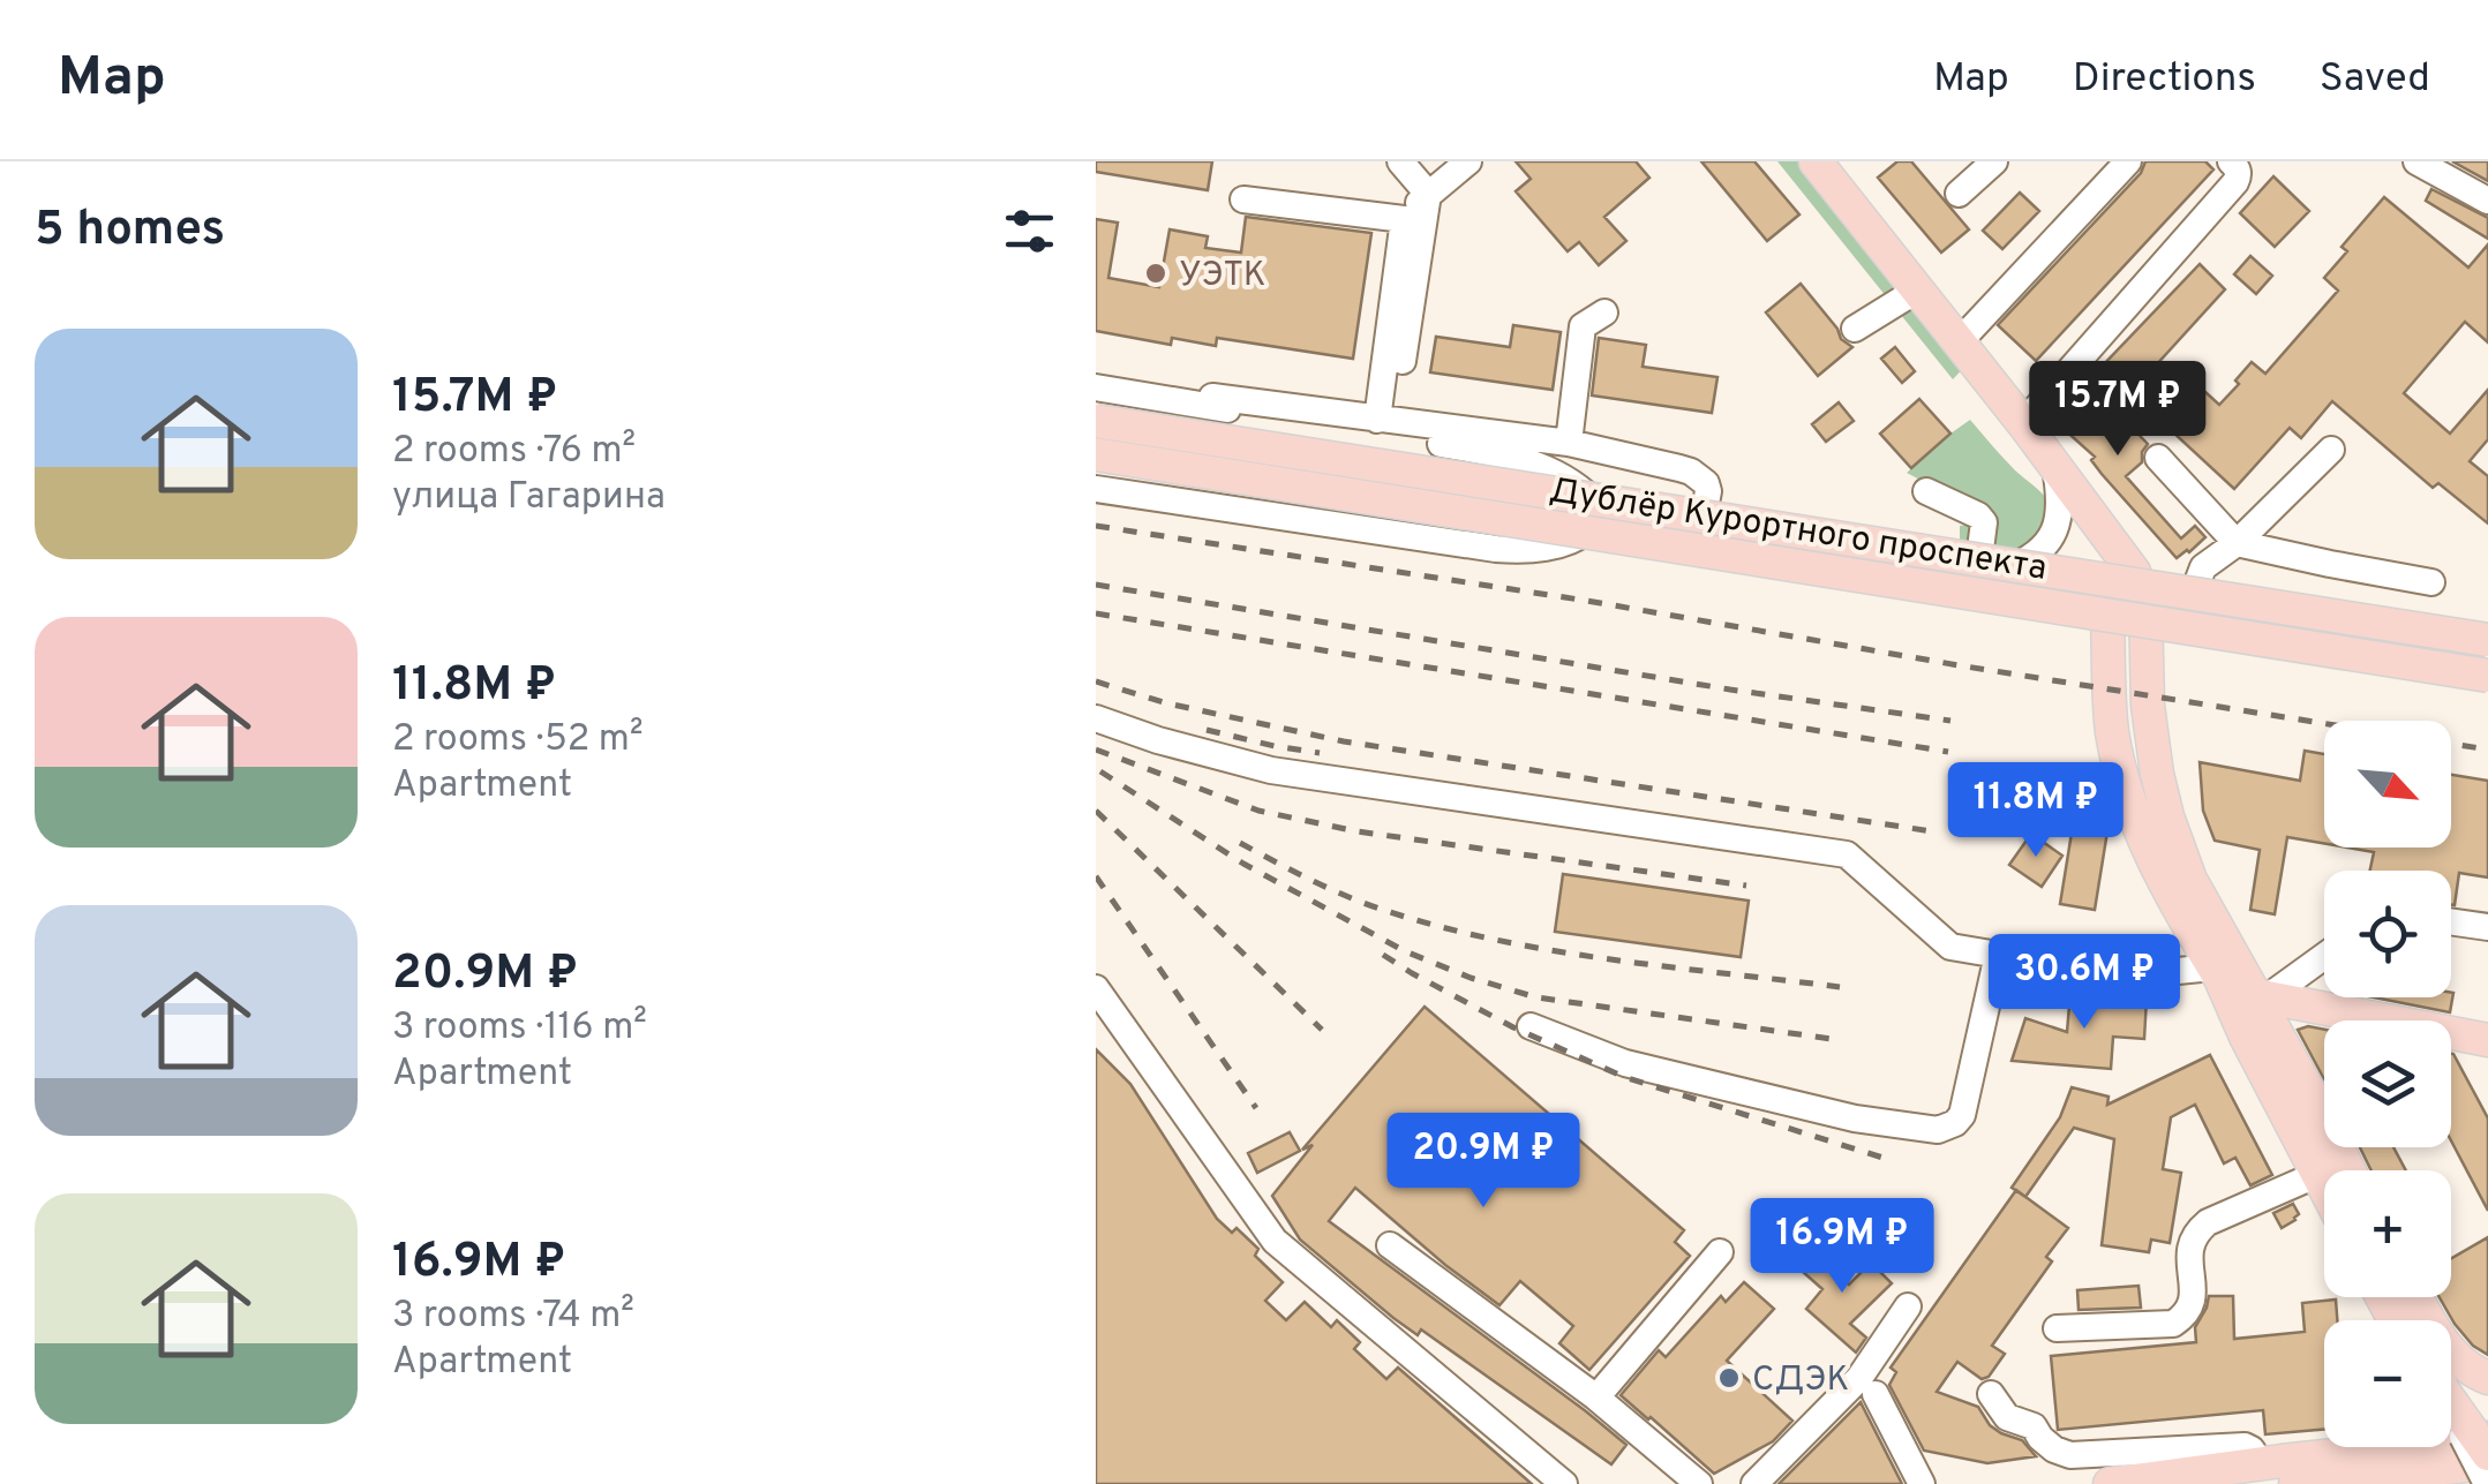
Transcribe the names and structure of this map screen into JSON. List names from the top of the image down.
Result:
{
  "streets": {
    "main road": ["Дублёр Курортного проспекта"]
  },
  "places": ["УЭТК", "СДЭК"],
  "north": "bottom right",
  "page": {
    "header": "Map",
    "nav": ["Map", "Directions", "Saved"],
    "heading": "5 homes",
    "list": [
      {
        "name": "15.7M ₽",
        "note": "2 rooms · 76 m² · улица Гагарина"
      },
      {
        "name": "11.8M ₽",
        "note": "2 rooms · 52 m² · Apartment"
      },
      {
        "name": "20.9M ₽",
        "note": "3 rooms · 116 m² · Apartment"
      },
      {
        "name": "16.9M ₽",
        "note": "3 rooms · 74 m² · Apartment"
      }
    ],
    "price": [
      "15.7M ₽",
      "11.8M ₽",
      "30.6M ₽",
      "20.9M ₽",
      "16.9M ₽"
    ],
    "map_buttons": ["+", "−"]
  }
}
